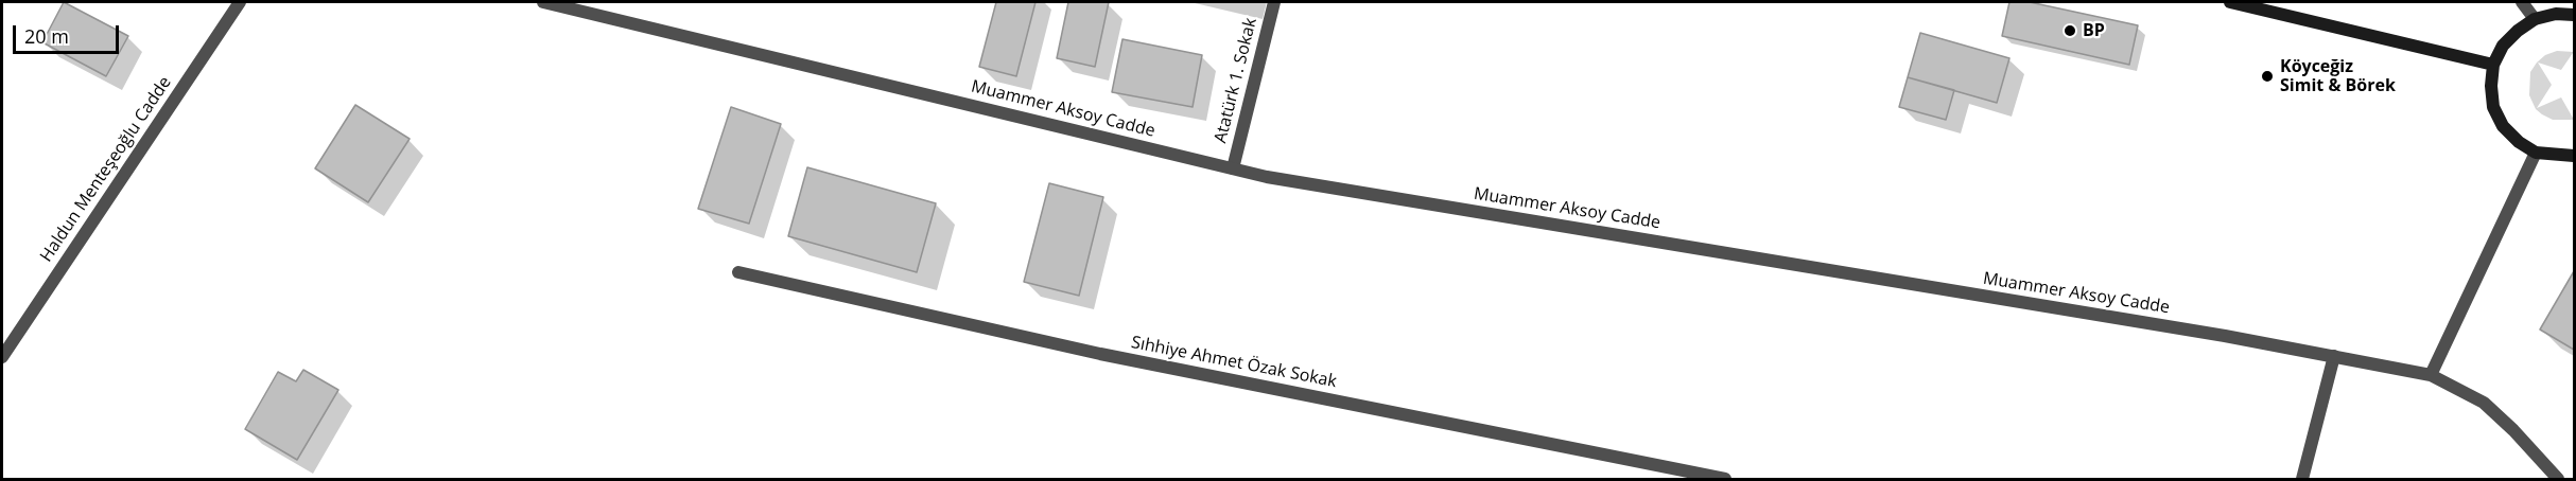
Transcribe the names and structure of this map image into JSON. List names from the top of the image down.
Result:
{
  "streets": {
    "street": [
      "Atatürk 1. Sokak",
      "Muammer Aksoy Cadde",
      "Haldun Menteşeoğlu Cadde",
      "Sıhhiye Ahmet Özak Sokak"
    ]
  },
  "crossings": [
    ["Atatürk 1. Sokak", "Muammer Aksoy Cadde"]
  ],
  "places": ["BP", "Köyceğiz Simit & Börek"],
  "scale_bar": "20 m"
}
